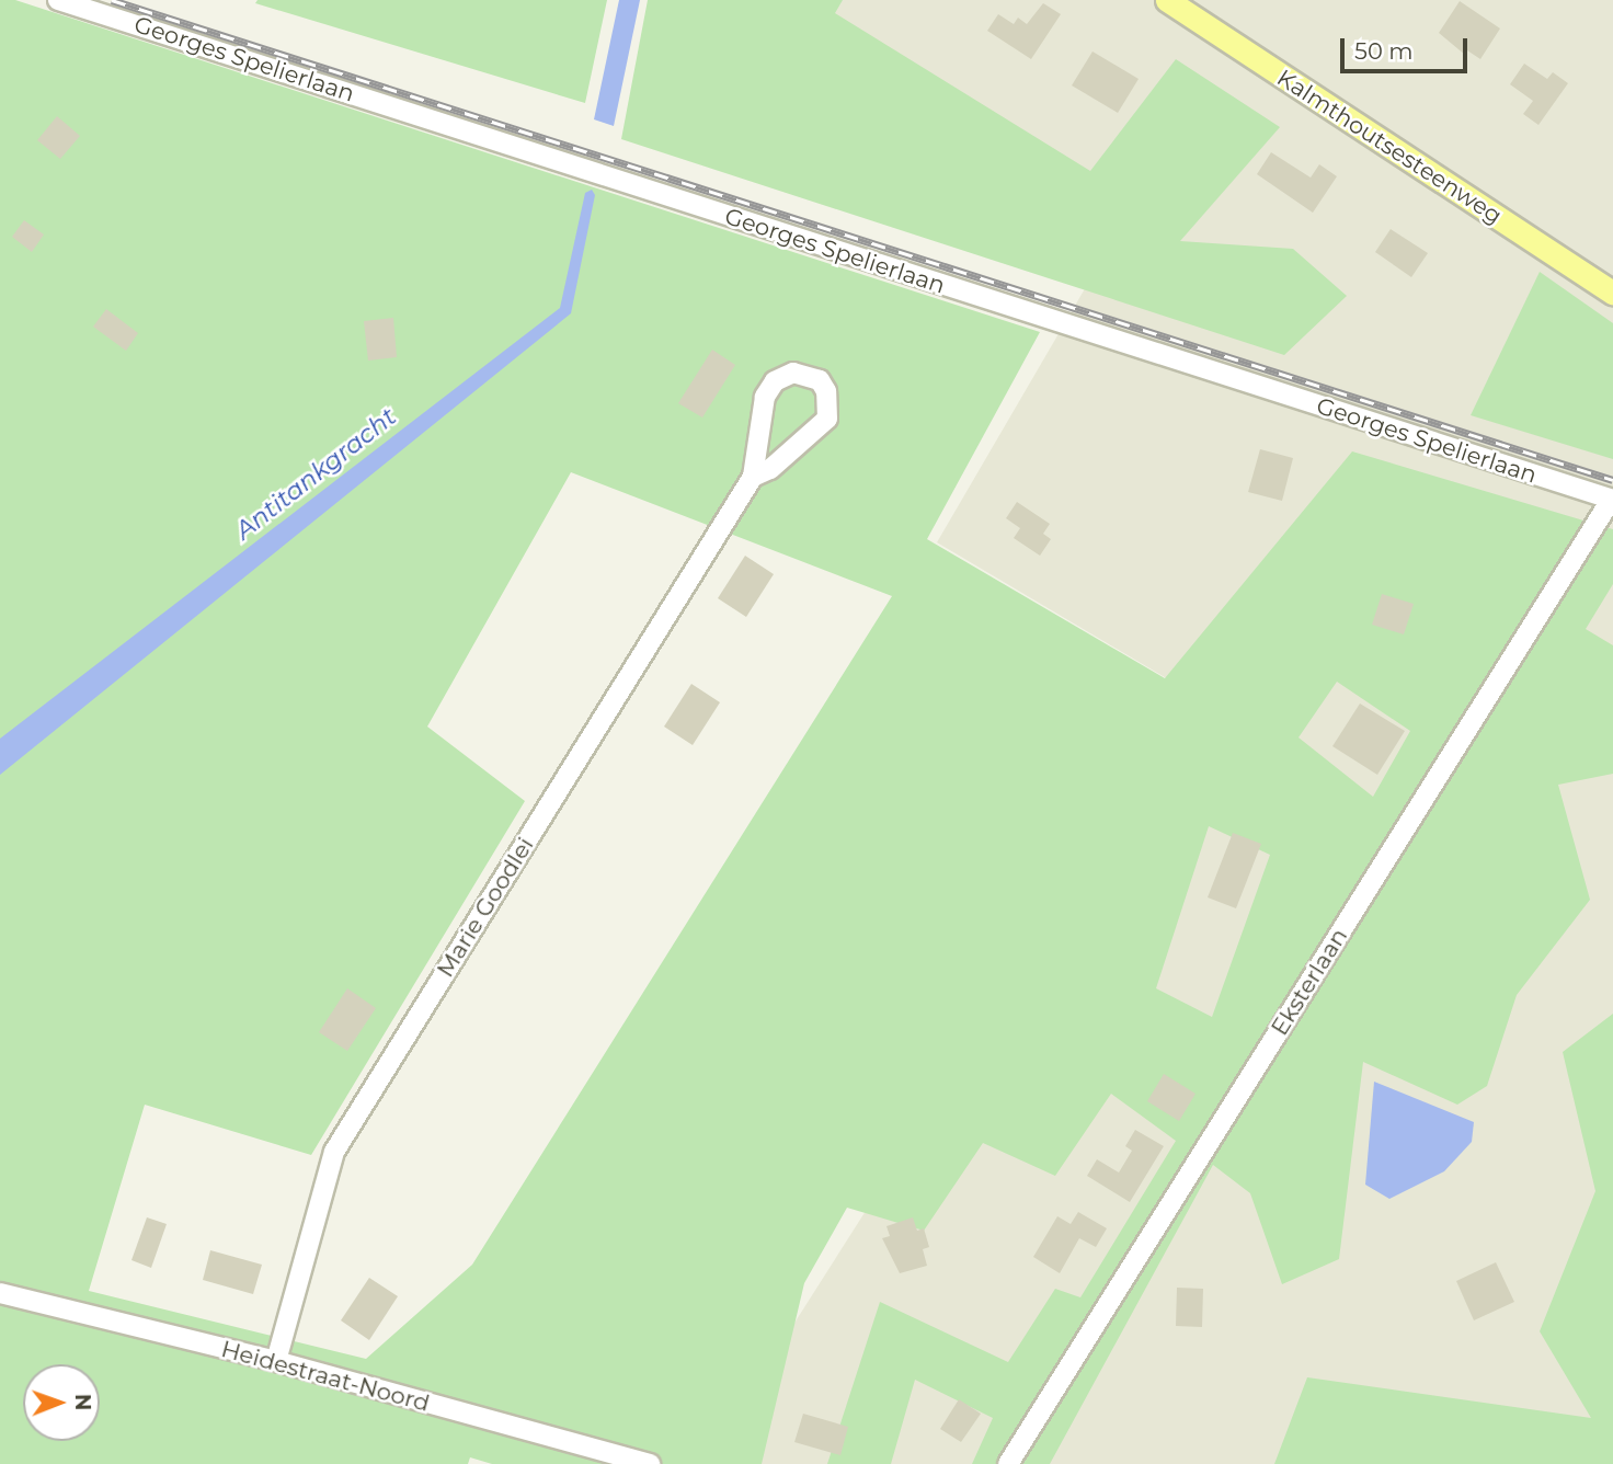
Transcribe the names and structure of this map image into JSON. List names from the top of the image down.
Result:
{
  "streets": {
    "main road": ["Kalmthoutsesteenweg"],
    "street": [
      "Georges Spelierlaan",
      "Marie Goodlei",
      "Eksterlaan",
      "Heidestraat-Noord"
    ]
  },
  "crossings": [
    ["Georges Spelierlaan", "Eksterlaan"],
    ["Marie Goodlei", "Heidestraat-Noord"]
  ],
  "water": ["Antitankgracht"],
  "scale_bar": "50 m",
  "north": "right"
}
